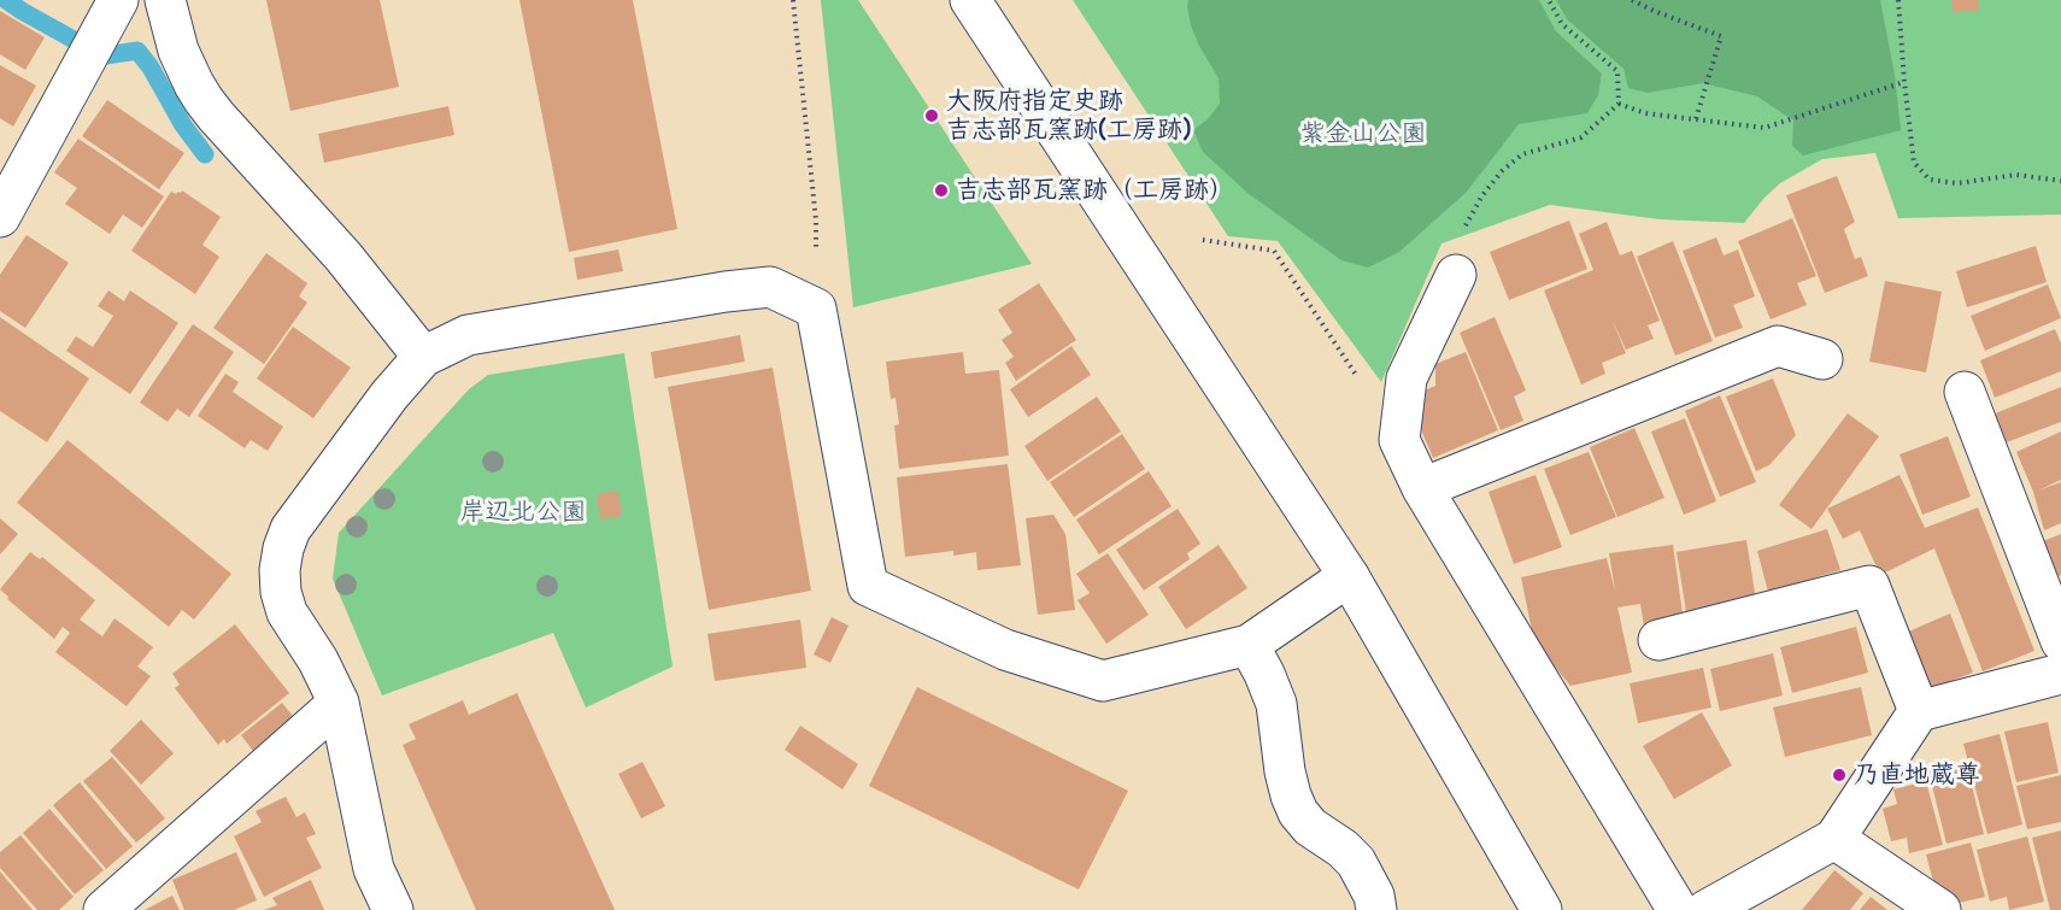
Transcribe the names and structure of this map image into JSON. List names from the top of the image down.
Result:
{
  "parks": ["紫金山公園", "岸辺北公園"],
  "places": ["大阪府指定史跡 吉志部瓦窯跡(工房跡)", "吉志部瓦窯跡（工房跡）", "乃直地蔵尊"]
}
